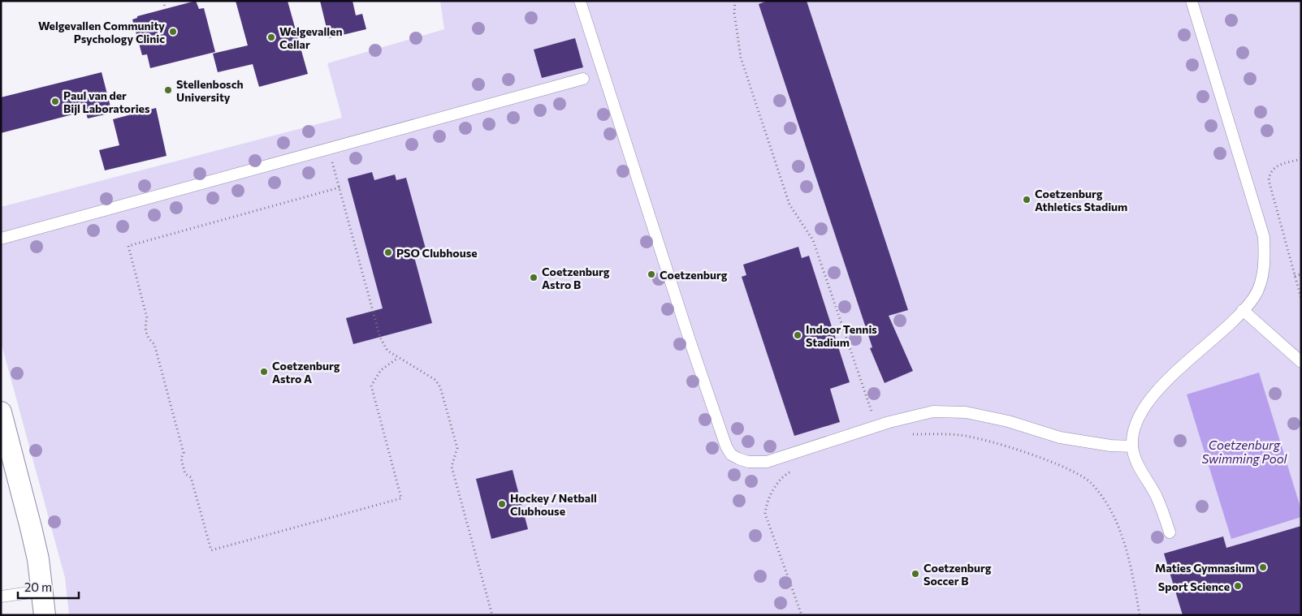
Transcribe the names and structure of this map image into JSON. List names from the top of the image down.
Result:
{
  "water": ["Coetzenburg Swimming Pool"],
  "places": [
    "Welgevallen Community Psychology Clinic",
    "Welgevallen Cellar",
    "Stellenbosch University",
    "Paul van der Bijl Laboratories",
    "Coetzenburg Athletics Stadium",
    "PSO Clubhouse",
    "Coetzenburg",
    "Coetzenburg Astro B",
    "Indoor Tennis Stadium",
    "Coetzenburg Astro A",
    "Hockey / Netball Clubhouse",
    "Maties Gymnasium",
    "Coetzenburg Soccer B",
    "Sport Science"
  ],
  "scale_bar": "20 m"
}
